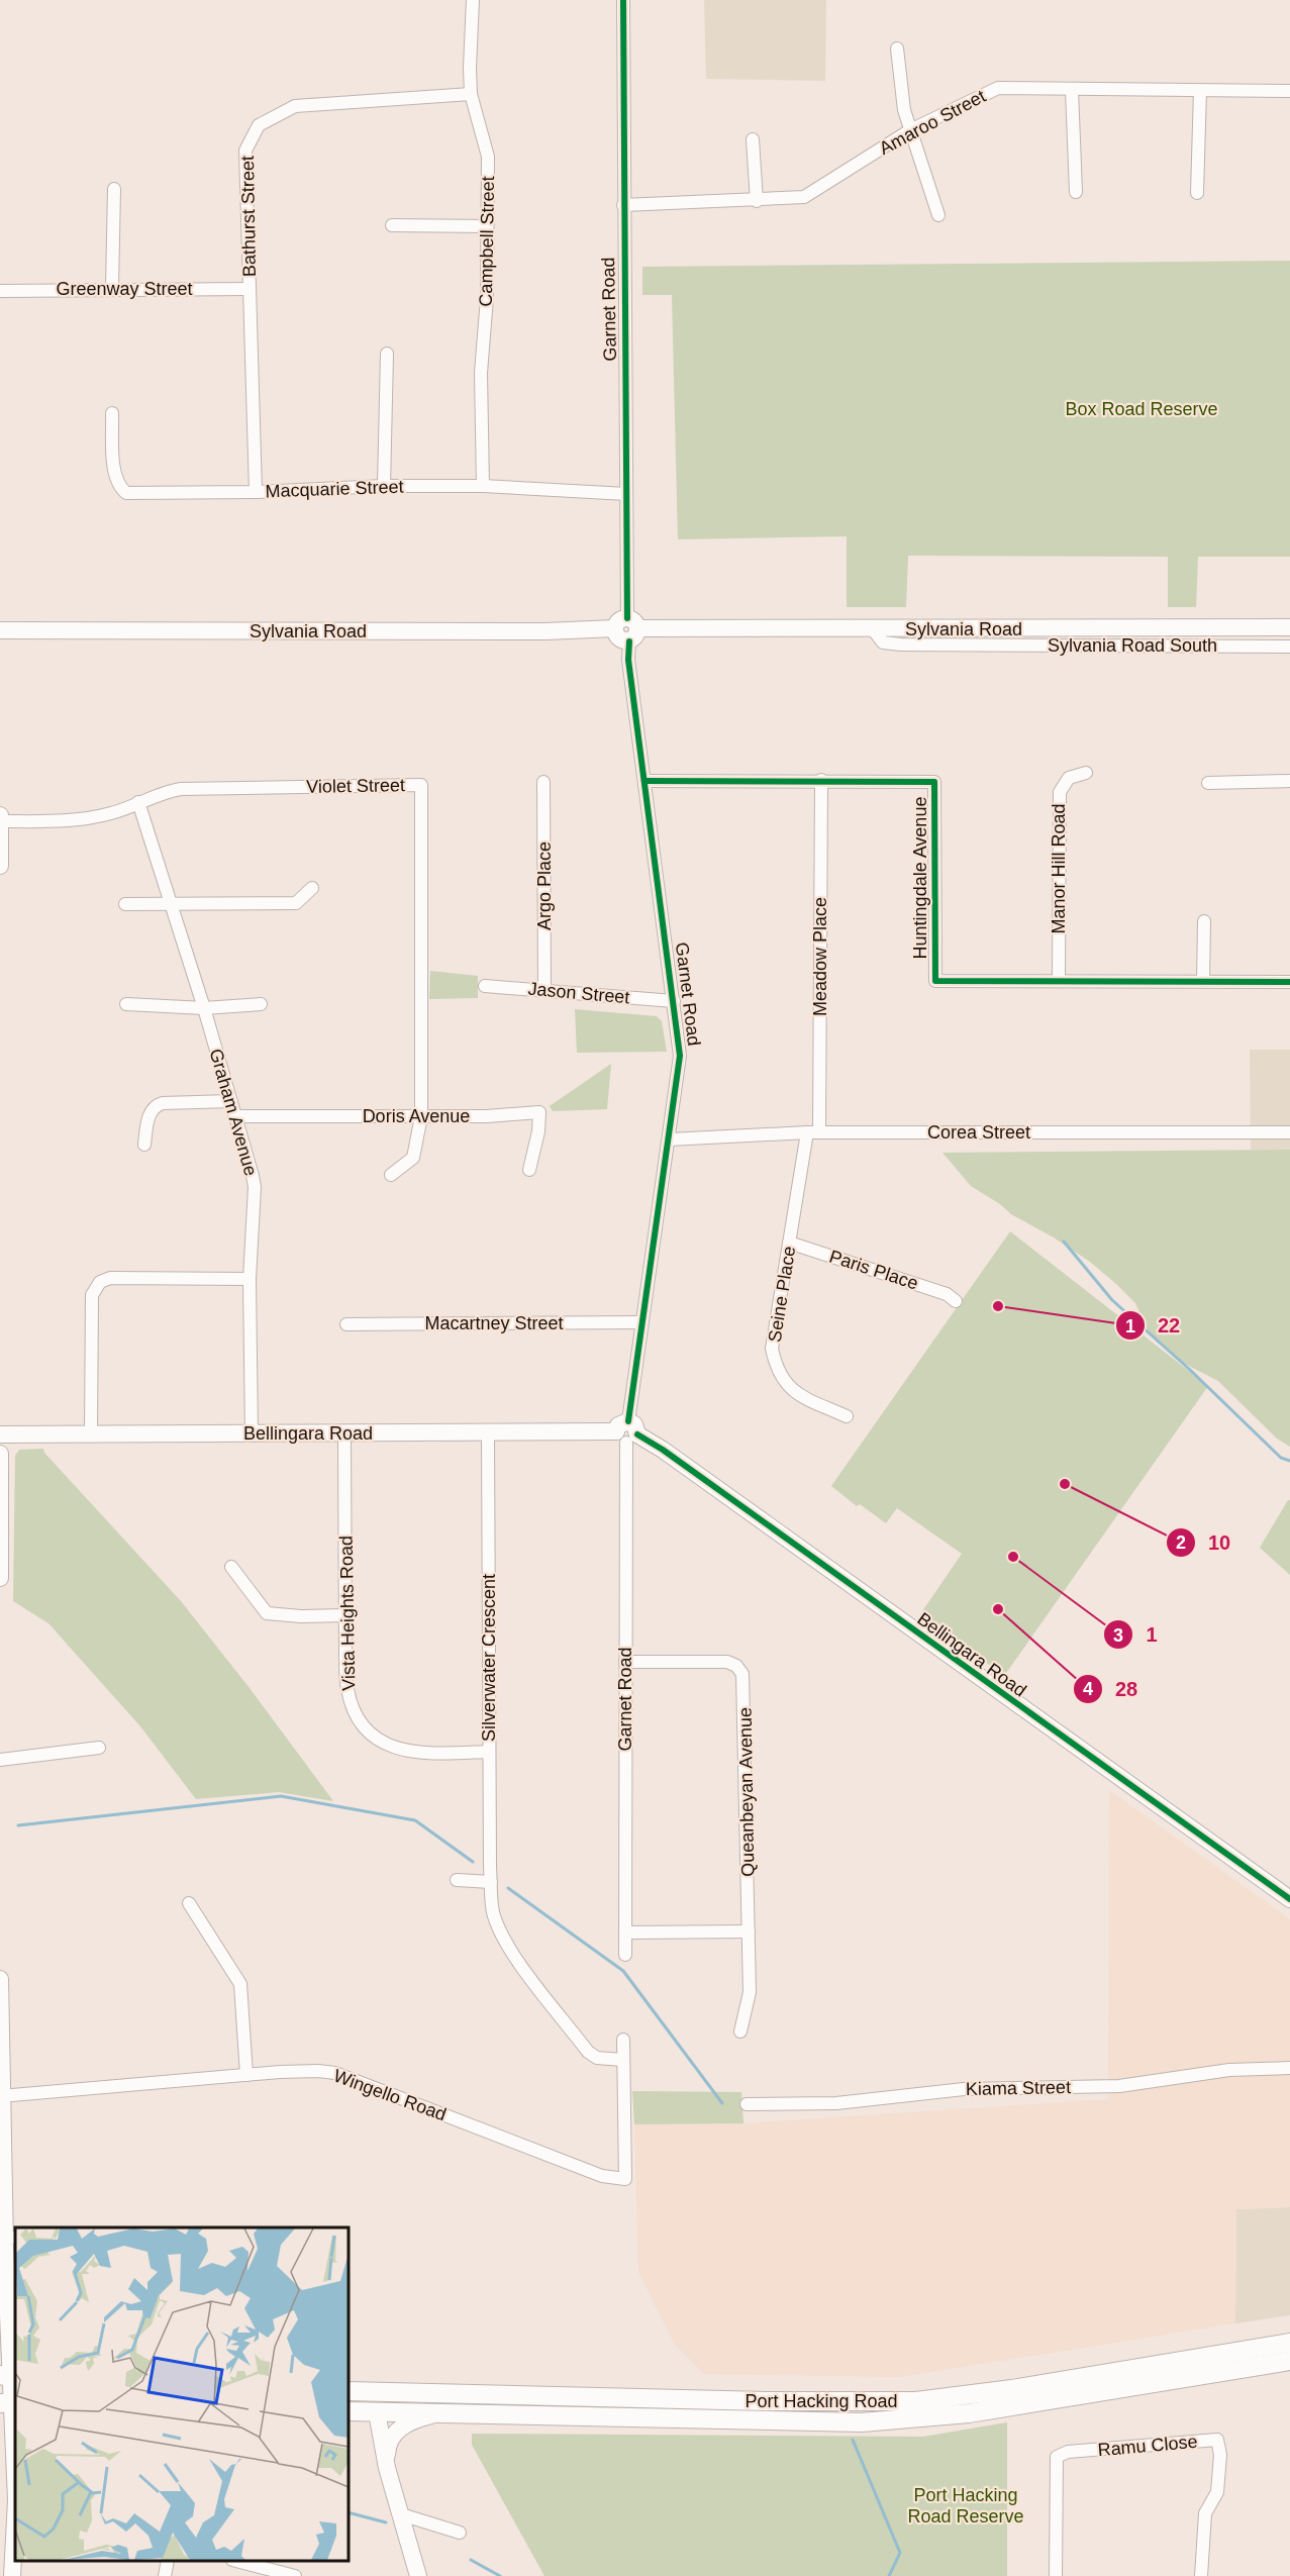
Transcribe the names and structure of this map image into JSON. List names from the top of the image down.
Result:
{
  "streets": {
    "main road": ["Port Hacking Road"],
    "street": [
      "Amaroo Street",
      "Bathurst Street",
      "Campbell Street",
      "Greenway Street",
      "Garnet Road",
      "Macquarie Street",
      "Sylvania Road",
      "Sylvania Road South",
      "Violet Street",
      "Manor Hill Road",
      "Huntingdale Avenue",
      "Argo Place",
      "Meadow Place",
      "Jason Street",
      "Graham Avenue",
      "Doris Avenue",
      "Corea Street",
      "Paris Place",
      "Seine Place",
      "Macartney Street",
      "Bellingara Road",
      "Vista Heights Road",
      "Silverwater Crescent",
      "Queanbeyan Avenue",
      "Kiama Street",
      "Wingello Road",
      "Ramu Close"
    ]
  },
  "crossings": [
    ["Amaroo Street", "Garnet Road"],
    ["Bathurst Street", "Campbell Street"],
    ["Bathurst Street", "Greenway Street"],
    ["Bathurst Street", "Macquarie Street"],
    ["Campbell Street", "Macquarie Street"],
    ["Garnet Road", "Macquarie Street"],
    ["Garnet Road", "Sylvania Road"],
    ["Garnet Road", "Huntingdale Avenue"],
    ["Garnet Road", "Jason Street"],
    ["Garnet Road", "Corea Street"],
    ["Garnet Road", "Macartney Street"],
    ["Garnet Road", "Bellingara Road"],
    ["Garnet Road", "Queanbeyan Avenue"],
    ["Sylvania Road", "Sylvania Road South"],
    ["Violet Street", "Graham Avenue"],
    ["Violet Street", "Doris Avenue"],
    ["Manor Hill Road", "Huntingdale Avenue"],
    ["Huntingdale Avenue", "Meadow Place"],
    ["Argo Place", "Jason Street"],
    ["Meadow Place", "Corea Street"],
    ["Meadow Place", "Seine Place"],
    ["Graham Avenue", "Doris Avenue"],
    ["Graham Avenue", "Bellingara Road"],
    ["Corea Street", "Seine Place"],
    ["Paris Place", "Seine Place"],
    ["Bellingara Road", "Vista Heights Road"],
    ["Bellingara Road", "Silverwater Crescent"],
    ["Vista Heights Road", "Silverwater Crescent"],
    ["Silverwater Crescent", "Wingello Road"]
  ],
  "parks": ["Box Road Reserve", "Port Hacking Road Reserve"],
  "places": [
    "22",
    "10",
    "1",
    "28"
  ]
}
